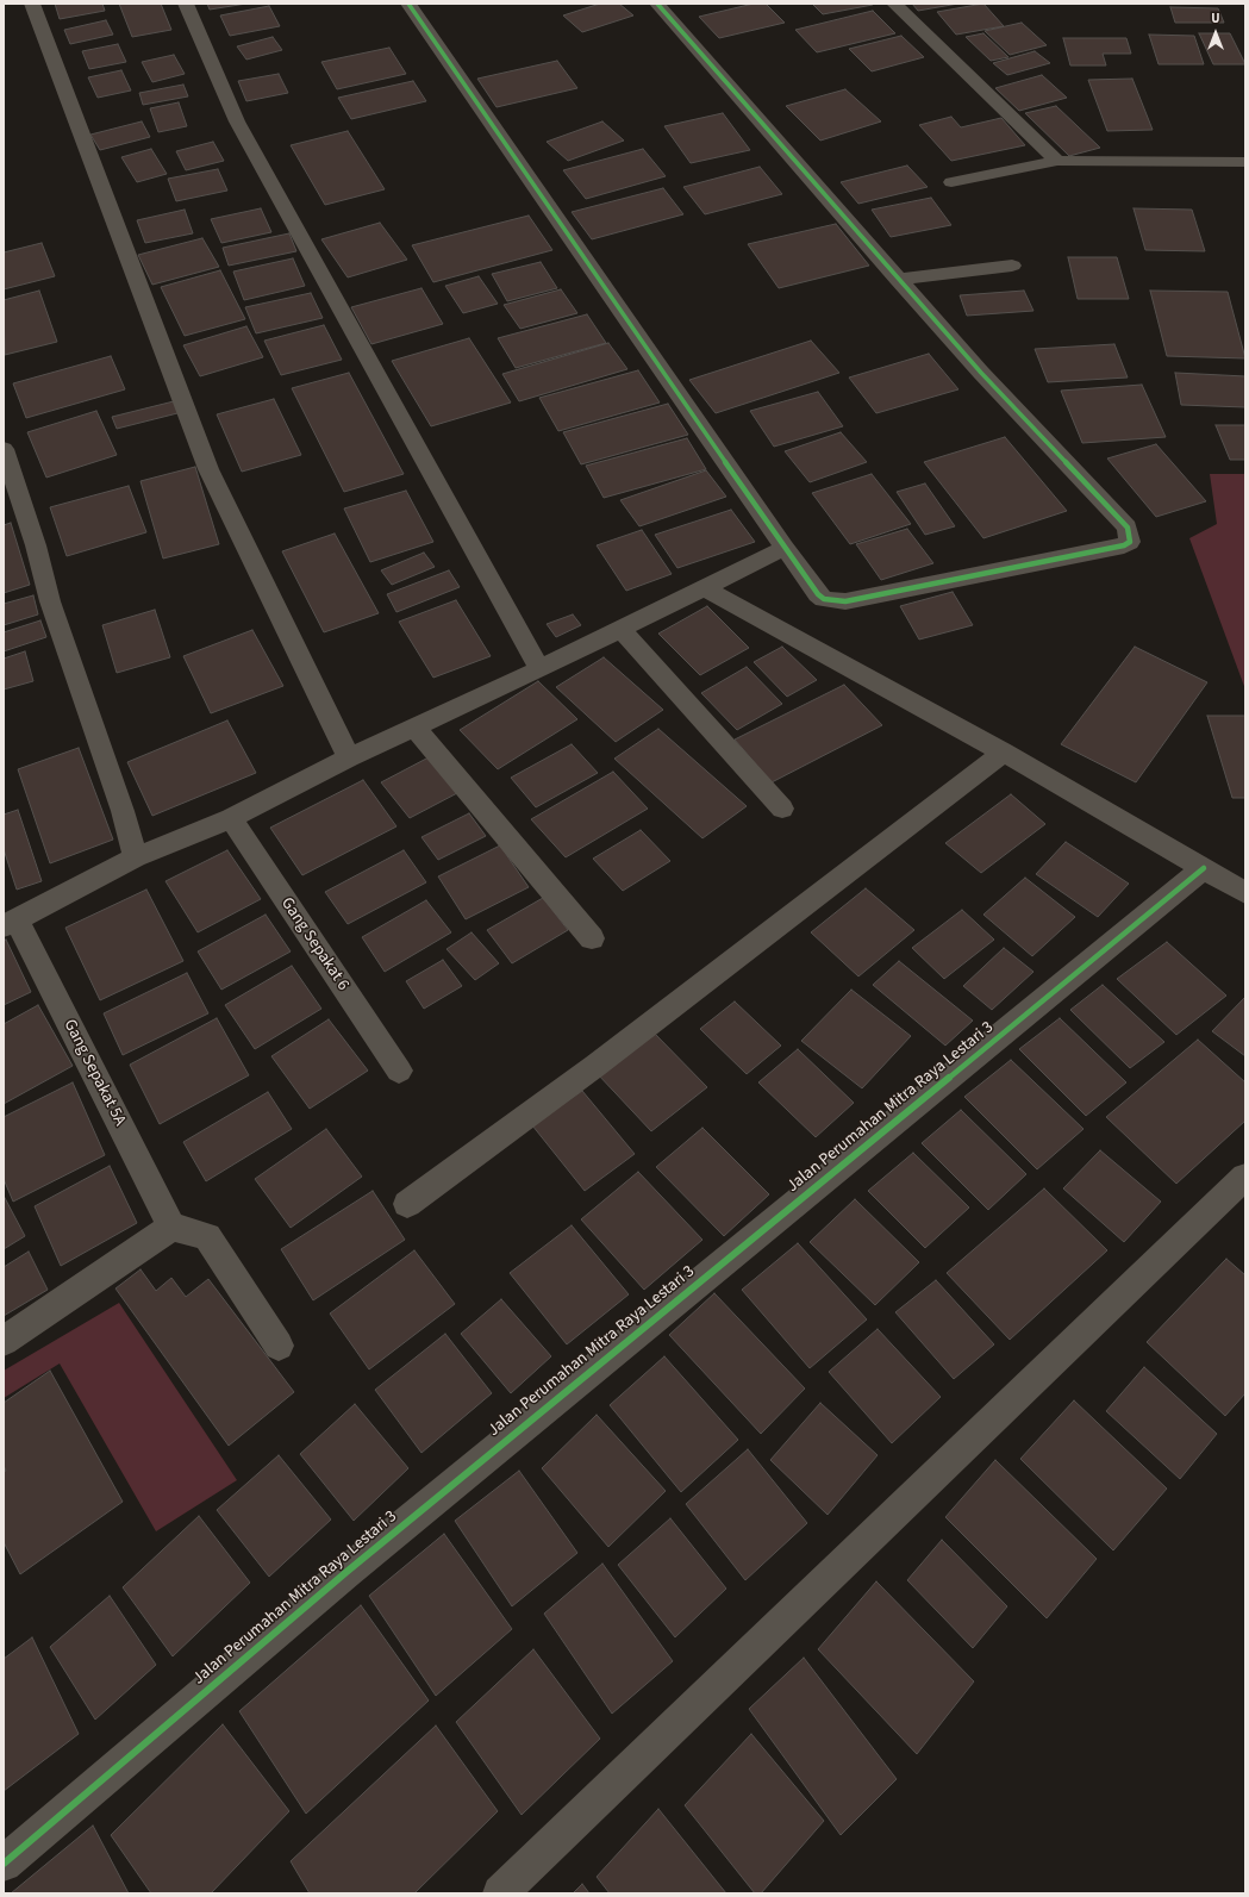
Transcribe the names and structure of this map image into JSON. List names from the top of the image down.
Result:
{
  "streets": {
    "street": ["Gang Sepakat 6", "Gang Sepakat 5A", "Jalan Perumahan Mitra Raya Lestari 3"]
  },
  "north": "top"
}
